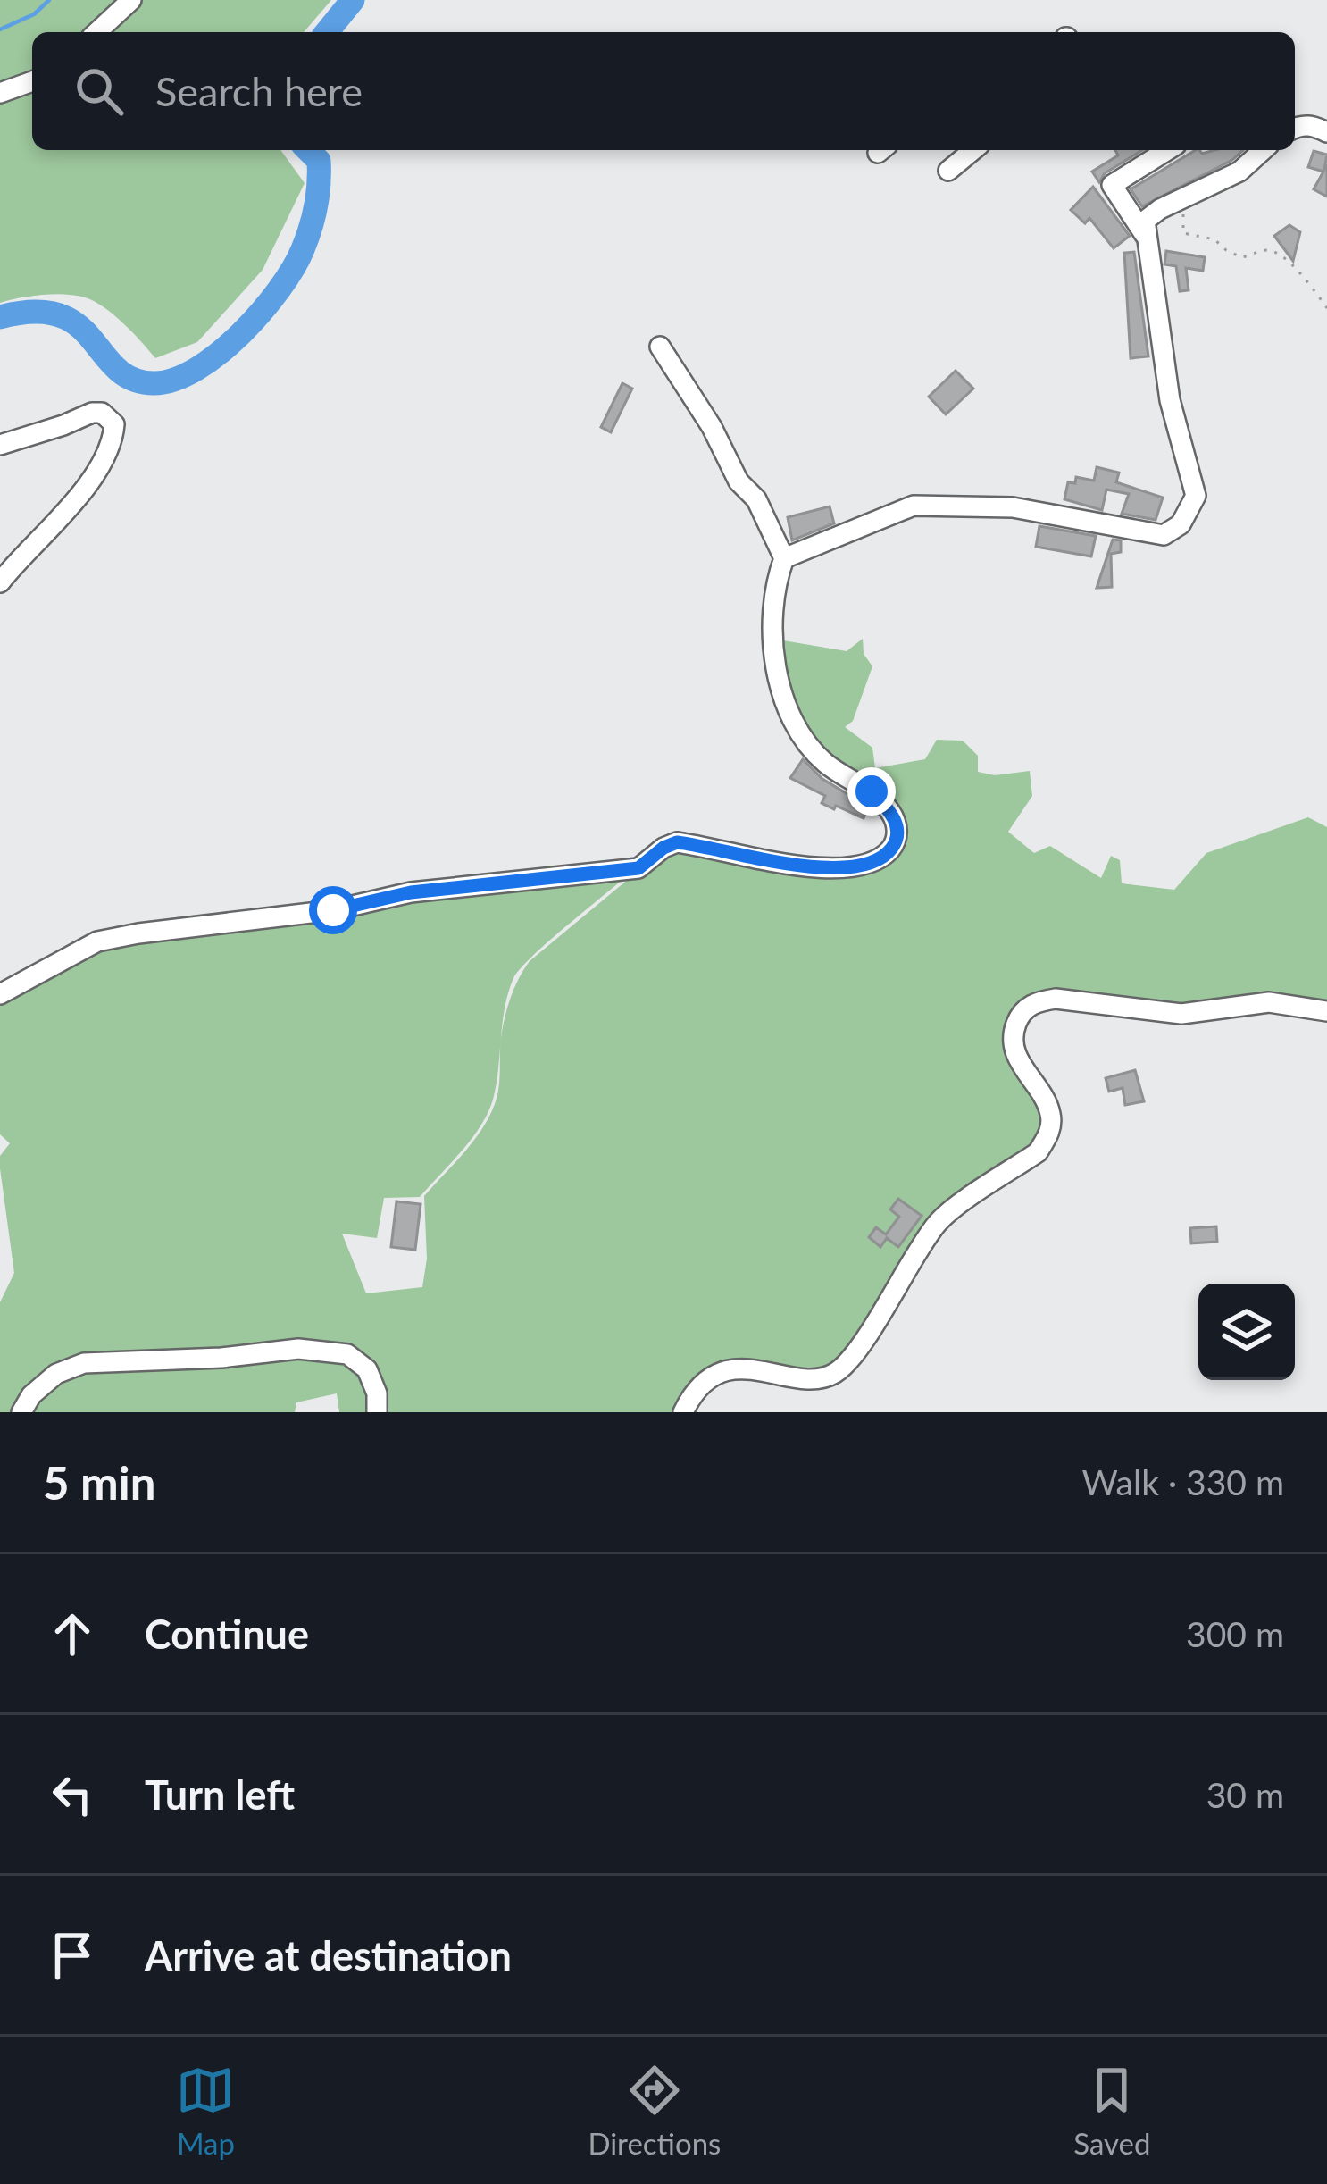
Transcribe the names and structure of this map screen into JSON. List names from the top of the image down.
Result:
{
  "page": {
    "search": "Search here",
    "heading": ["5 min", "Walk · 330 m"],
    "list": [
      ["Continue", "300 m"],
      ["Turn left", "30 m"],
      "Arrive at destination"
    ],
    "nav": ["Map", "Directions", "Saved"]
  }
}
